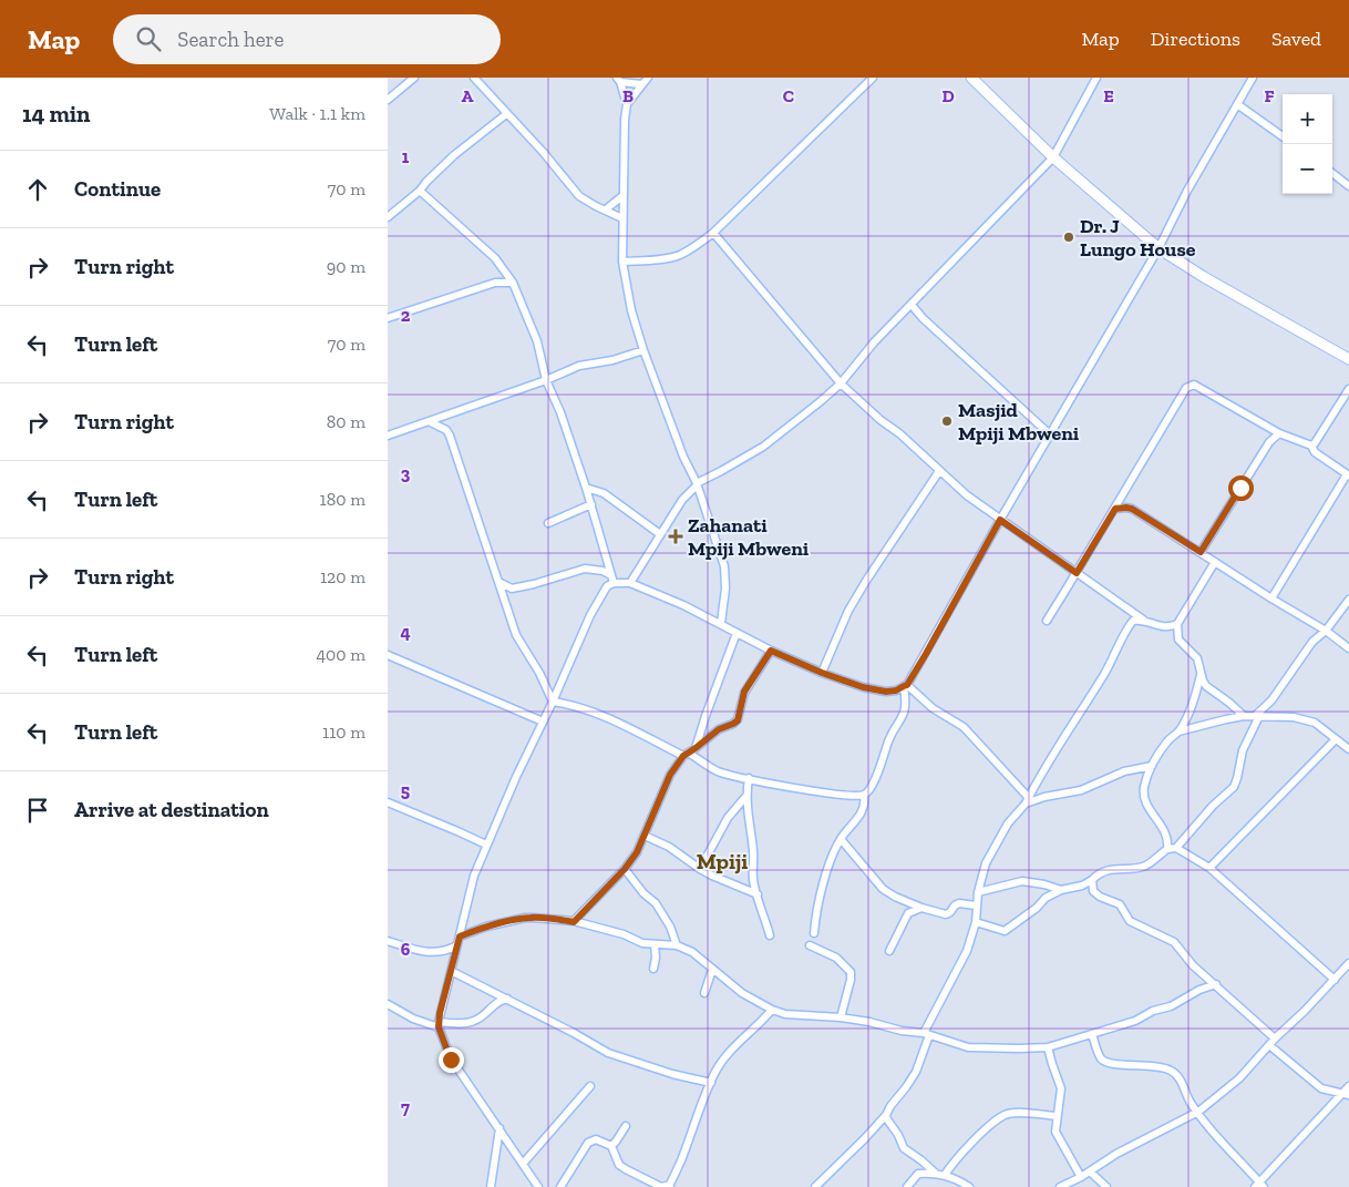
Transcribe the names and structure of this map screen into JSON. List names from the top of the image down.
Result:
{
  "districts": ["Mpiji"],
  "places": {
    "other": ["Dr. J Lungo House", "Masjid Mpiji Mbweni"],
    "health": ["Zahanati Mpiji Mbweni"]
  },
  "page": {
    "header": "Map",
    "search": "Search here",
    "nav": ["Map", "Directions", "Saved"],
    "heading": ["14 min", "Walk · 1.1 km"],
    "map_buttons": ["+", "−"],
    "list": [
      ["Continue", "70 m"],
      ["Turn right", "90 m"],
      ["Turn left", "70 m"],
      ["Turn right", "80 m"],
      ["Turn left", "180 m"],
      ["Turn right", "120 m"],
      ["Turn left", "400 m"],
      ["Turn left", "110 m"],
      "Arrive at destination"
    ]
  },
  "grid": {
    "columns": [
      "A",
      "B",
      "C",
      "D",
      "E",
      "F"
    ],
    "rows": [
      "1",
      "2",
      "3",
      "4",
      "5",
      "6",
      "7"
    ]
  }
}
